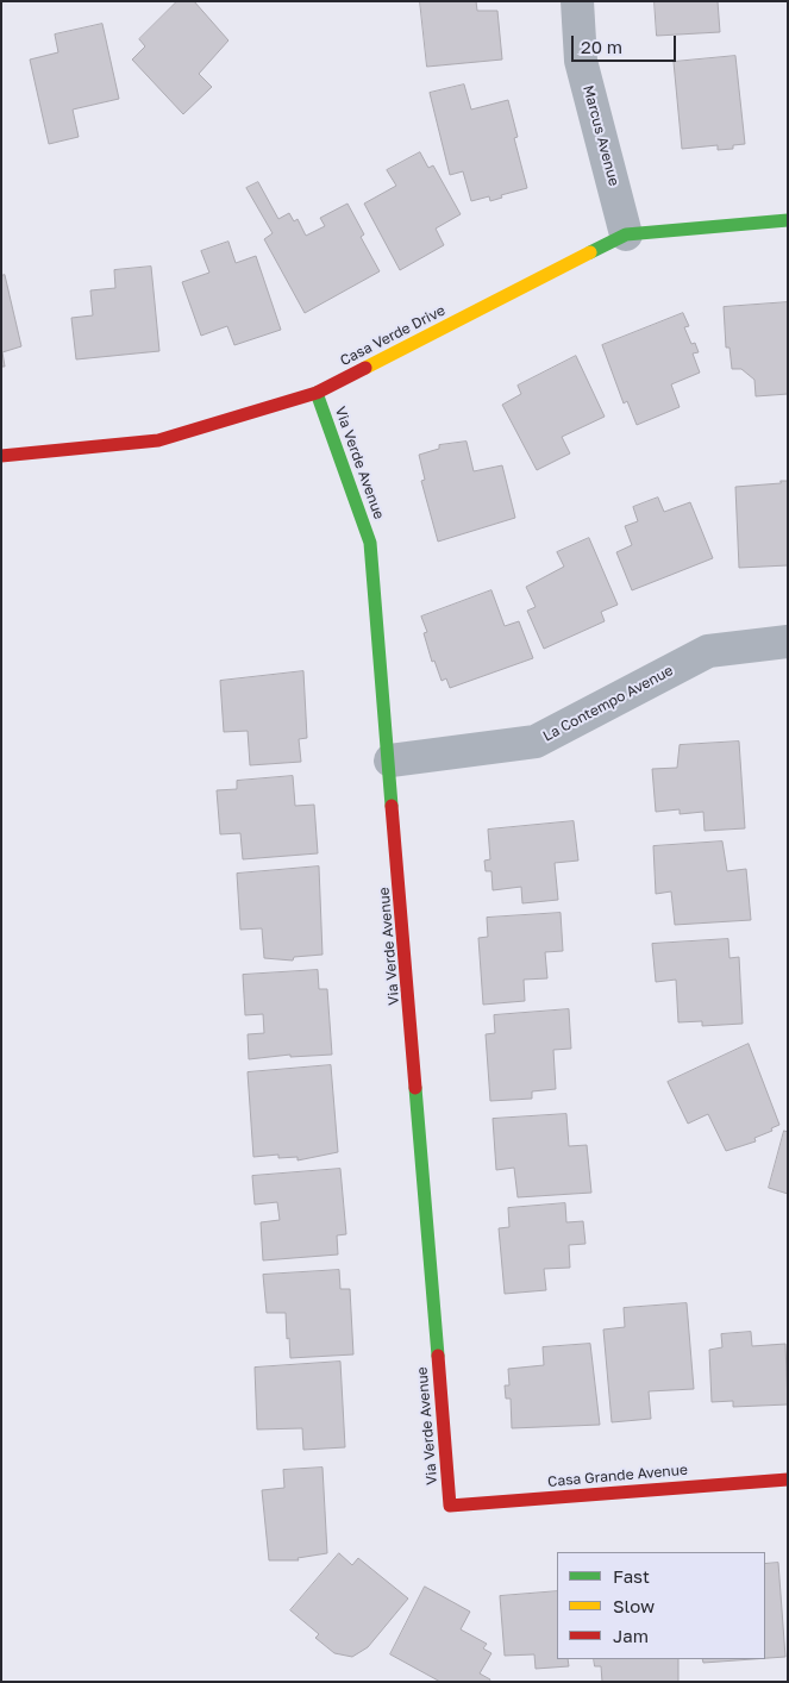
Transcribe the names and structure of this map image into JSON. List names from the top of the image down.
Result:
{
  "streets": {
    "street": [
      "Marcus Avenue",
      "Casa Verde Drive",
      "Via Verde Avenue",
      "La Contempo Avenue",
      "Casa Grande Avenue"
    ]
  },
  "crossings": [
    ["Marcus Avenue", "Casa Verde Drive"],
    ["Casa Verde Drive", "Via Verde Avenue"],
    ["Via Verde Avenue", "La Contempo Avenue"],
    ["Via Verde Avenue", "Casa Grande Avenue"]
  ],
  "legend": ["Fast", "Slow", "Jam"],
  "scale_bar": "20 m"
}
